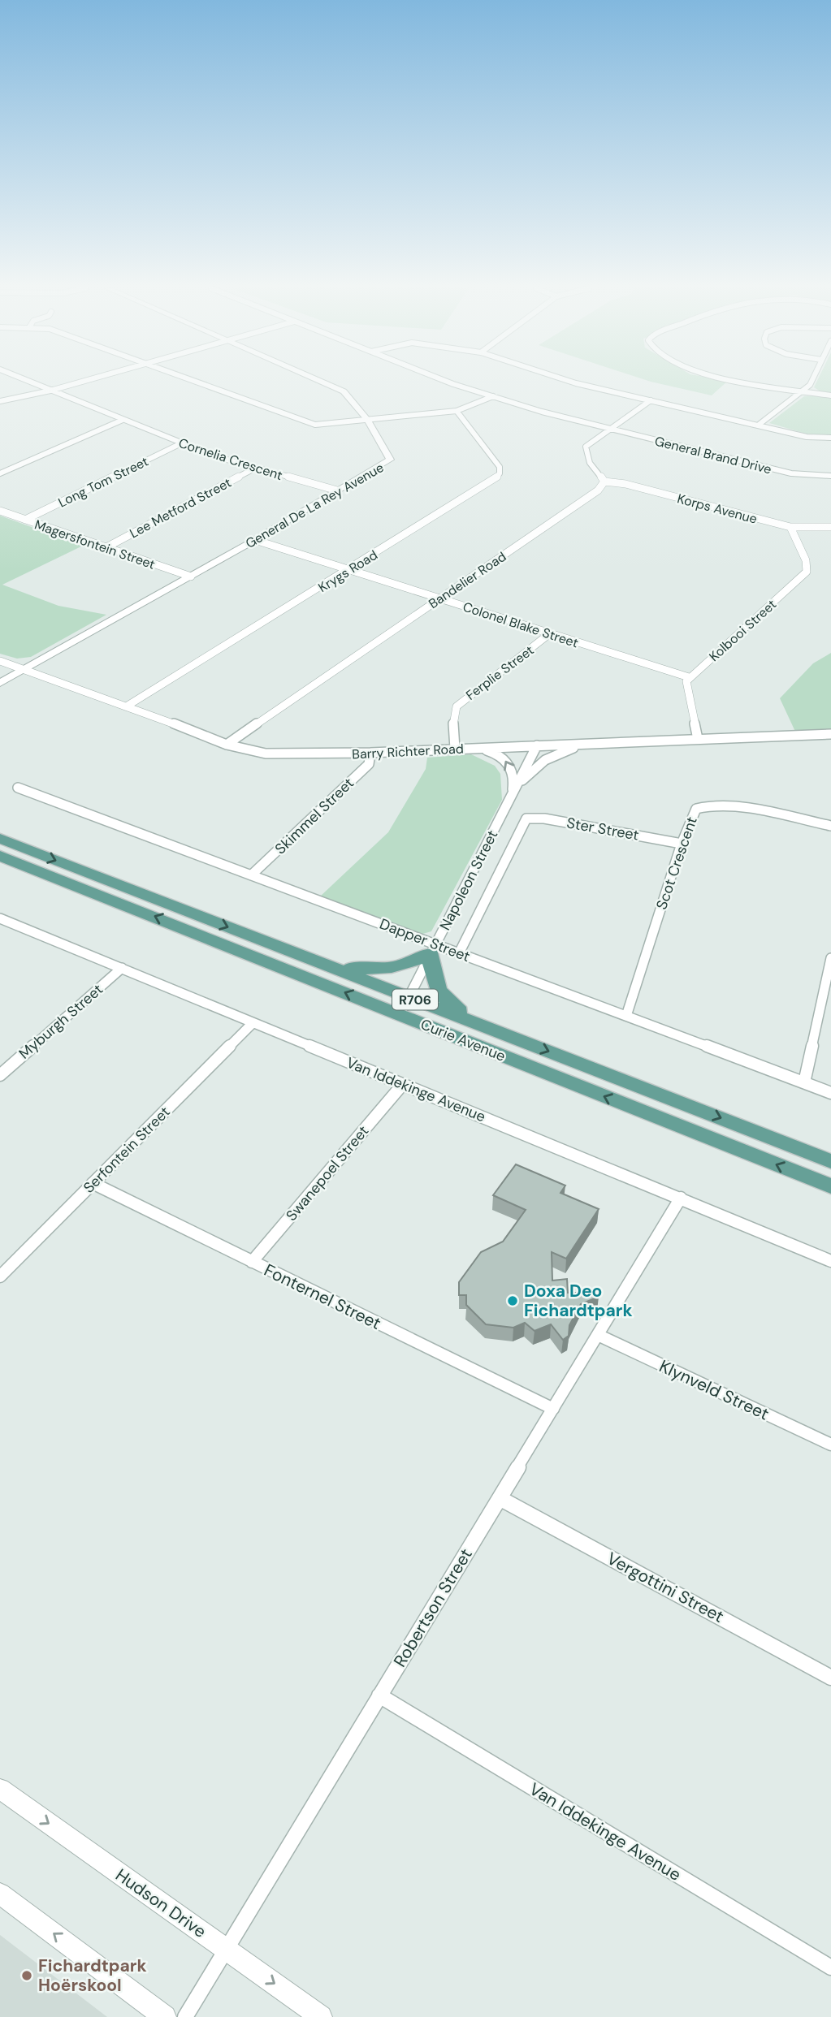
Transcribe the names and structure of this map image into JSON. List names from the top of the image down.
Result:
{
  "streets": {
    "main road": ["R706", "Curie Avenue"],
    "street": [
      "General Brand Drive",
      "Cornelia Crescent",
      "Long Tom Street",
      "General De La Rey Avenue",
      "Lee Metford Street",
      "Korps Avenue",
      "Magersfontein Street",
      "Krygs Road",
      "Bandelier Road",
      "Colonel Blake Street",
      "Kolbooi Street",
      "Ferplie Street",
      "Barry Richter Road",
      "Skimmel Street",
      "Ster Street",
      "Scot Crescent",
      "Napoleon Street",
      "Dapper Street",
      "Myburgh Street",
      "Van Iddekinge Avenue",
      "Serfontein Street",
      "Swanepoel Street",
      "Fonternel Street",
      "Klynveld Street",
      "Vergottini Street",
      "Robertson Street",
      "Hudson Drive"
    ]
  },
  "crossings": [
    ["Cornelia Crescent", "Long Tom Street"],
    ["Cornelia Crescent", "General De La Rey Avenue"],
    ["Cornelia Crescent", "Lee Metford Street"],
    ["Long Tom Street", "Magersfontein Street"],
    ["General De La Rey Avenue", "Magersfontein Street"],
    ["General De La Rey Avenue", "Colonel Blake Street"],
    ["General De La Rey Avenue", "Barry Richter Road"],
    ["Lee Metford Street", "Magersfontein Street"],
    ["Korps Avenue", "Bandelier Road"],
    ["Korps Avenue", "Kolbooi Street"],
    ["Krygs Road", "Colonel Blake Street"],
    ["Krygs Road", "Barry Richter Road"],
    ["Bandelier Road", "Colonel Blake Street"],
    ["Bandelier Road", "Barry Richter Road"],
    ["Colonel Blake Street", "Kolbooi Street"],
    ["Colonel Blake Street", "Ferplie Street"],
    ["Ferplie Street", "Barry Richter Road"],
    ["Barry Richter Road", "Skimmel Street"],
    ["Barry Richter Road", "Napoleon Street"],
    ["Skimmel Street", "Dapper Street"],
    ["Ster Street", "Scot Crescent"],
    ["Ster Street", "Napoleon Street"],
    ["Scot Crescent", "Dapper Street"],
    ["Napoleon Street", "Dapper Street"],
    ["Napoleon Street", "Curie Avenue"],
    ["Myburgh Street", "Van Iddekinge Avenue"],
    ["Van Iddekinge Avenue", "Serfontein Street"],
    ["Van Iddekinge Avenue", "Swanepoel Street"],
    ["Van Iddekinge Avenue", "Robertson Street"],
    ["Serfontein Street", "Fonternel Street"],
    ["Swanepoel Street", "Fonternel Street"],
    ["Fonternel Street", "Robertson Street"],
    ["Klynveld Street", "Robertson Street"],
    ["Vergottini Street", "Robertson Street"],
    ["Robertson Street", "Hudson Drive"]
  ],
  "places": ["Doxa Deo Fichardtpark", "Fichardtpark Hoërskool"]
}
